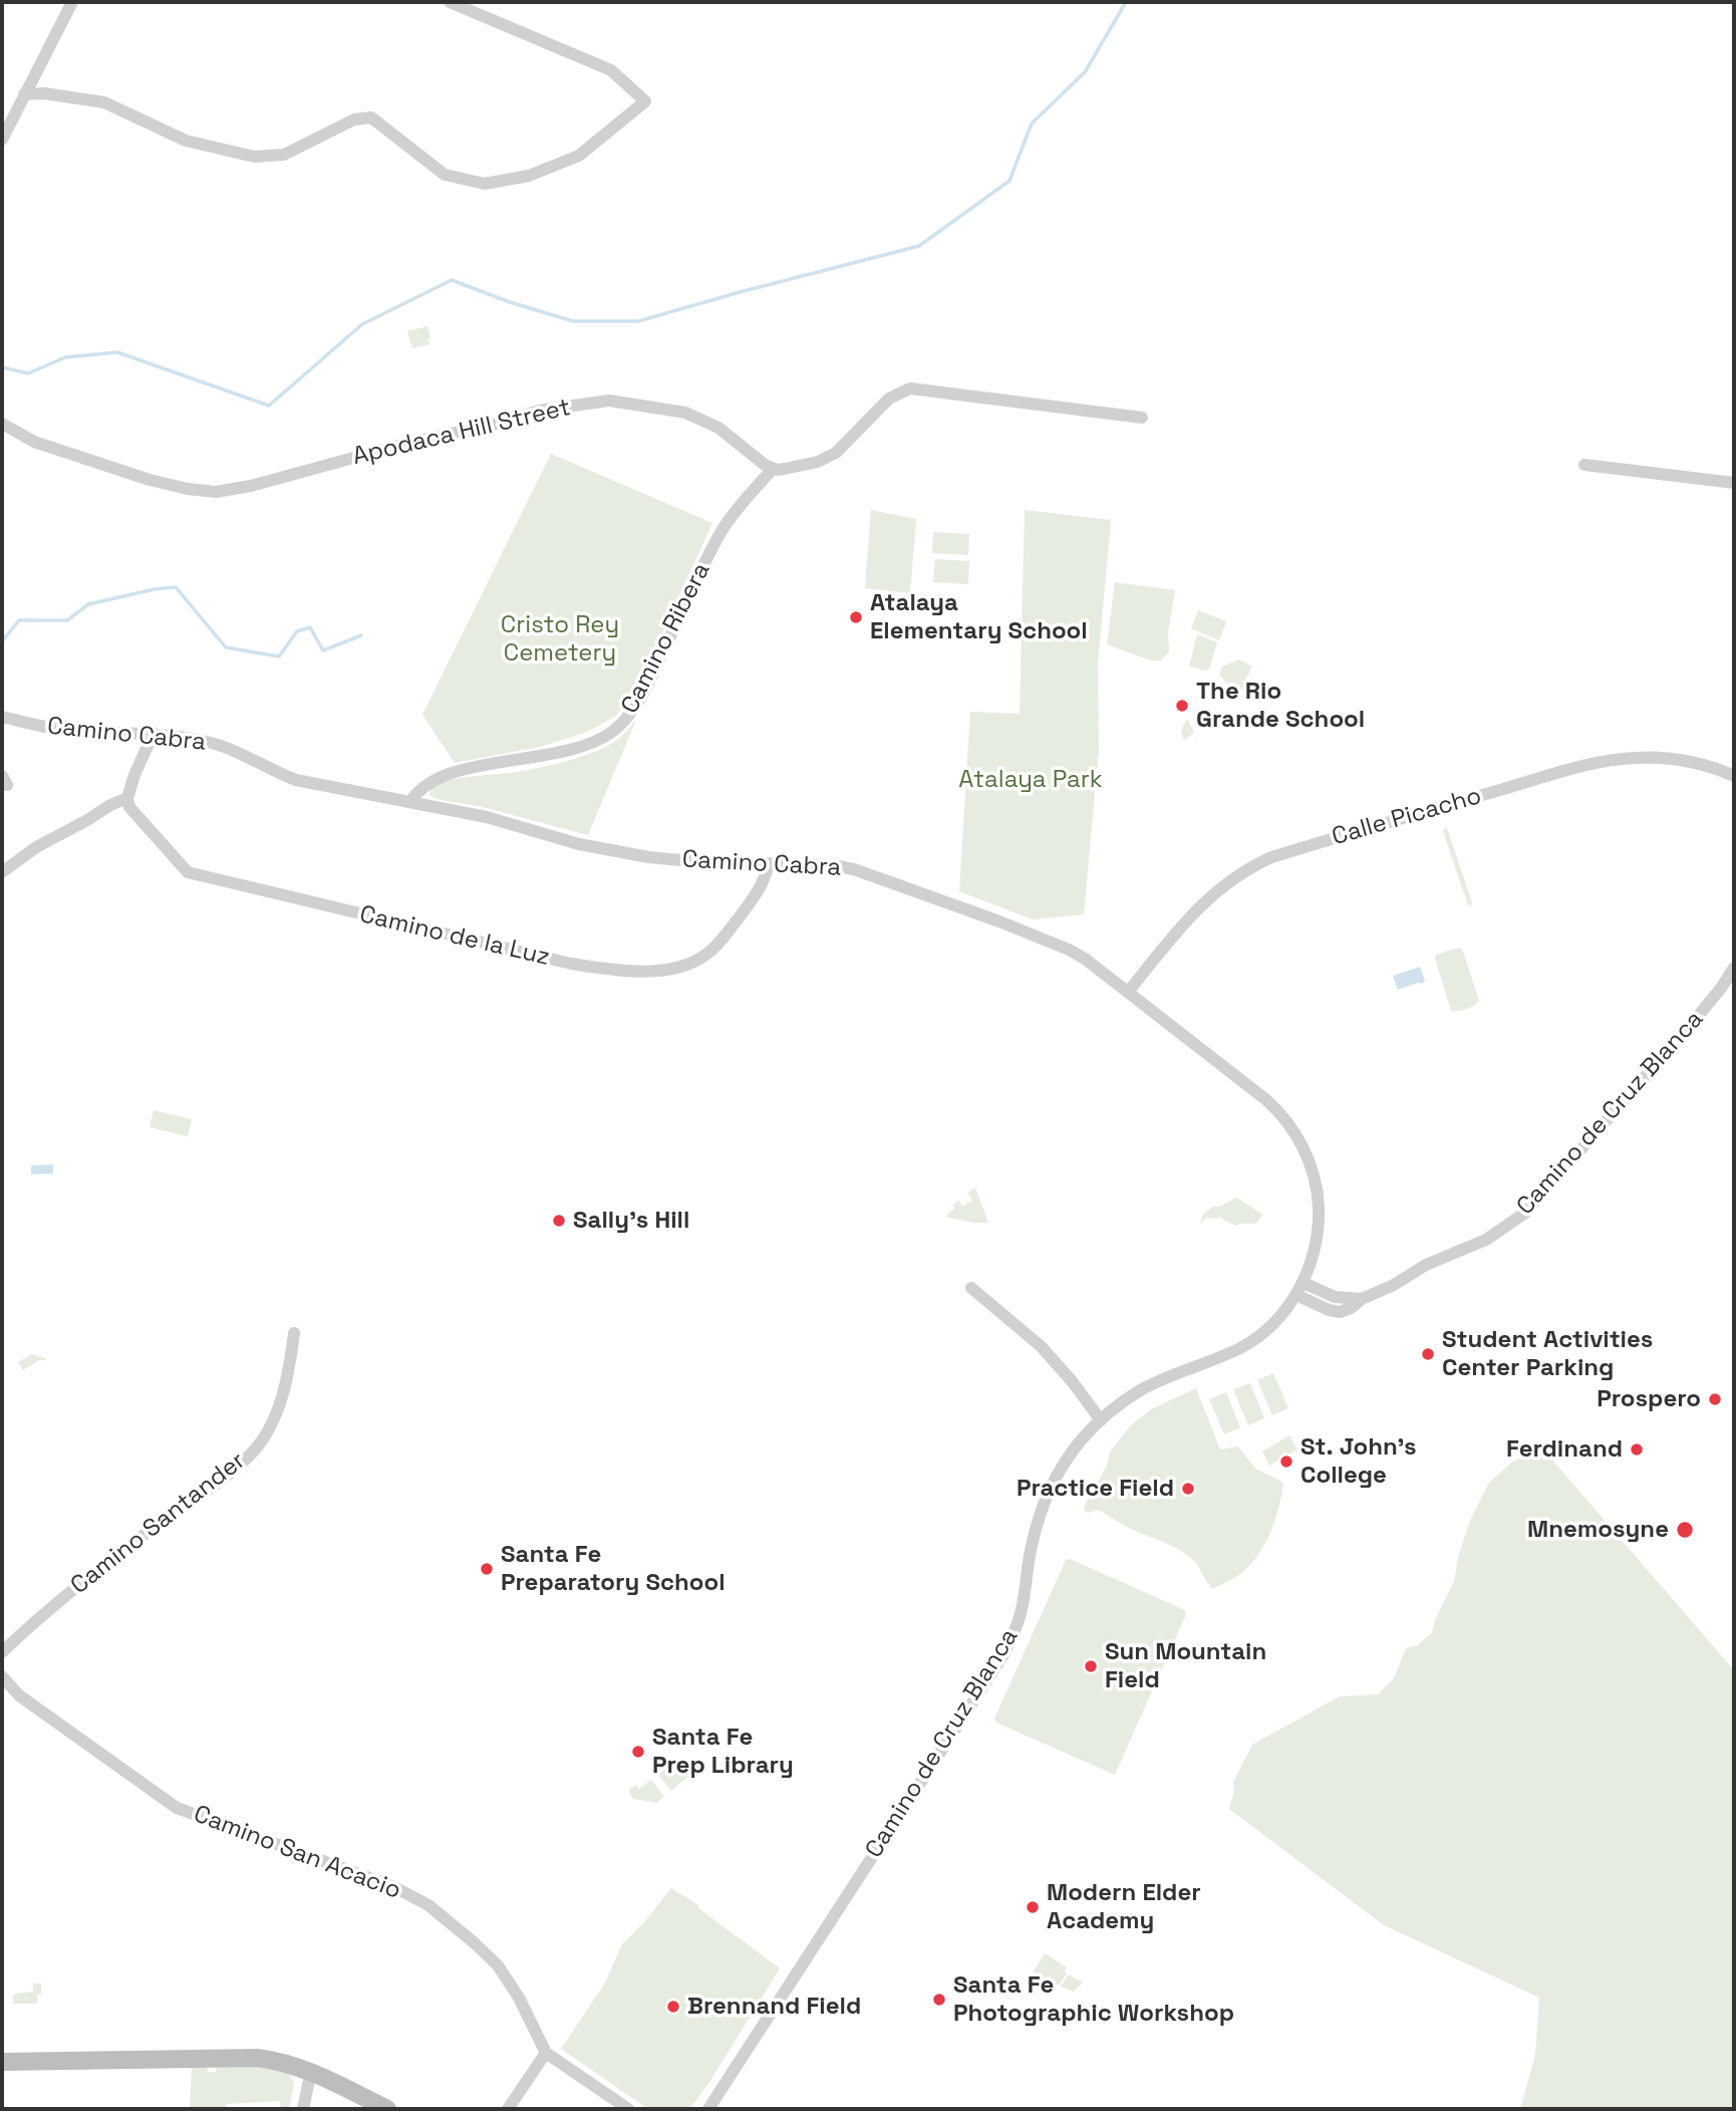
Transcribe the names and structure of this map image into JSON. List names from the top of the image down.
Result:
{
  "streets": {
    "street": [
      "Apodaca Hill Street",
      "Camino Ribera",
      "Camino Cabra",
      "Calle Picacho",
      "Camino de la Luz",
      "Camino de Cruz Blanca",
      "Camino Santander",
      "Camino San Acacio"
    ]
  },
  "crossings": [
    ["Apodaca Hill Street", "Camino Ribera"],
    ["Camino Ribera", "Camino Cabra"],
    ["Camino Cabra", "Calle Picacho"],
    ["Camino Cabra", "Camino de la Luz"],
    ["Camino Cabra", "Camino de Cruz Blanca"]
  ],
  "parks": ["Cristo Rey Cemetery", "Atalaya Park"],
  "places": [
    "Atalaya Elementary School",
    "The Rio Grande School",
    "Sally's Hill",
    "Student Activities Center Parking",
    "Prospero",
    "Ferdinand",
    "St. John's College",
    "Practice Field",
    "Mnemosyne",
    "Santa Fe Preparatory School",
    "Sun Mountain Field",
    "Santa Fe Prep Library",
    "Modern Elder Academy",
    "Santa Fe Photographic Workshop",
    "Brennand Field"
  ]
}
